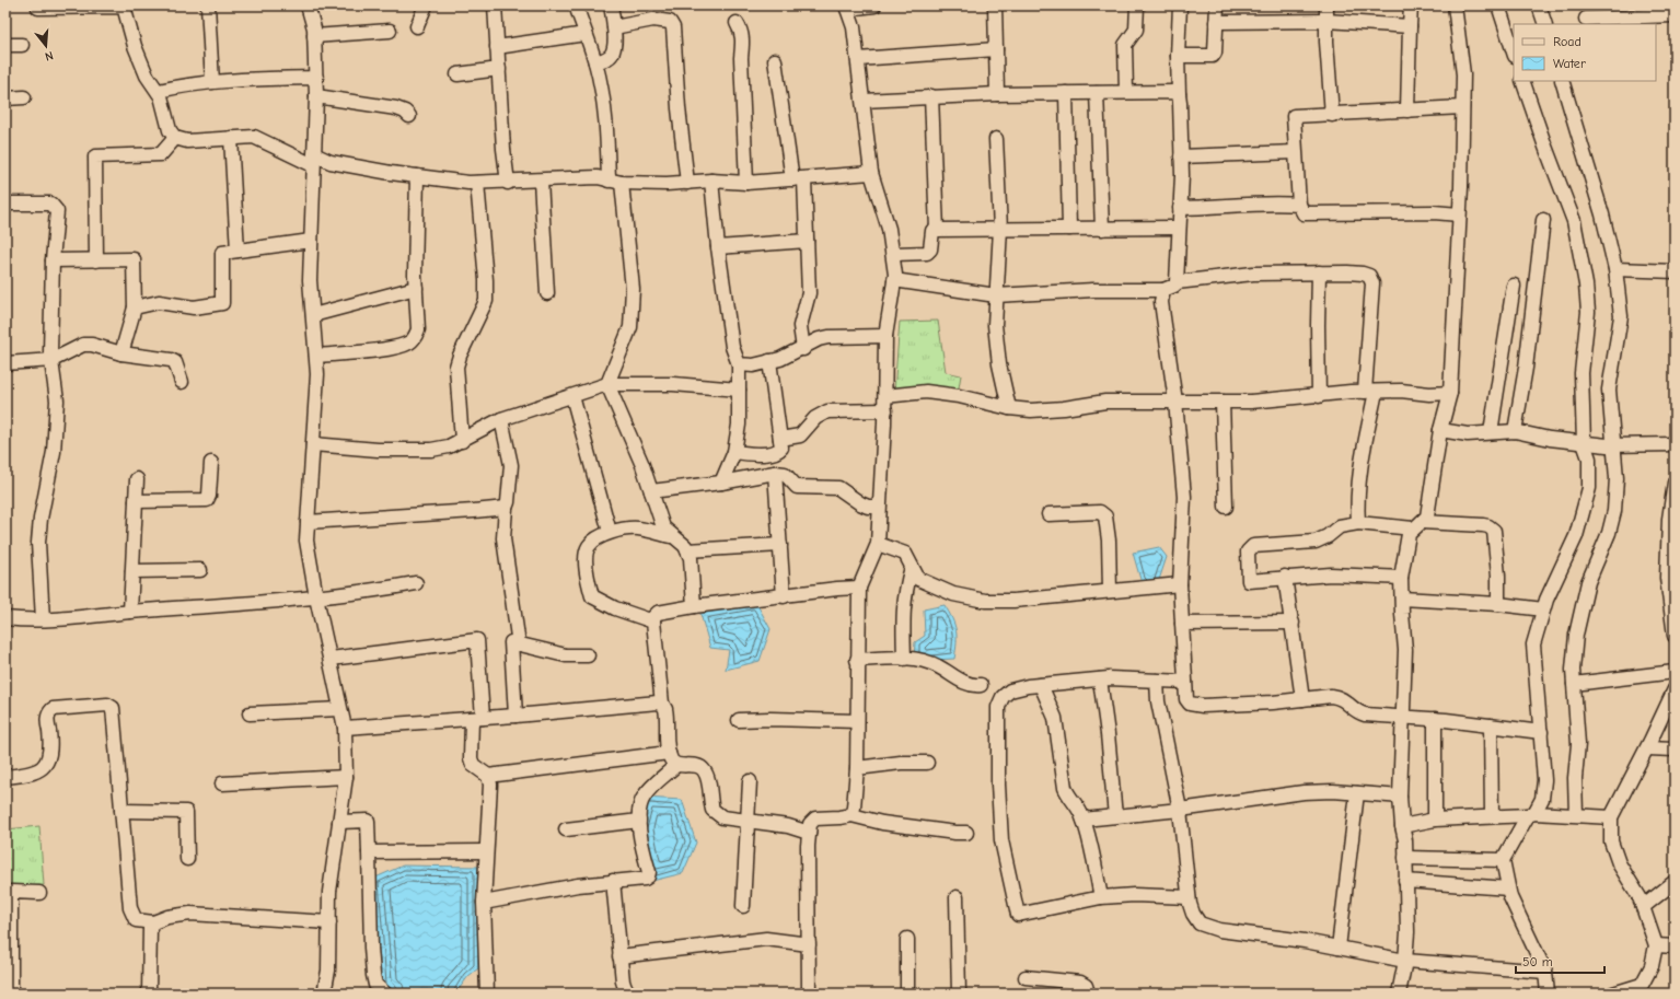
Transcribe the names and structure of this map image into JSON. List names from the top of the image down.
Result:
{
  "legend": ["Road", "Water"],
  "scale_bar": "50 m",
  "north": "bottom"
}
